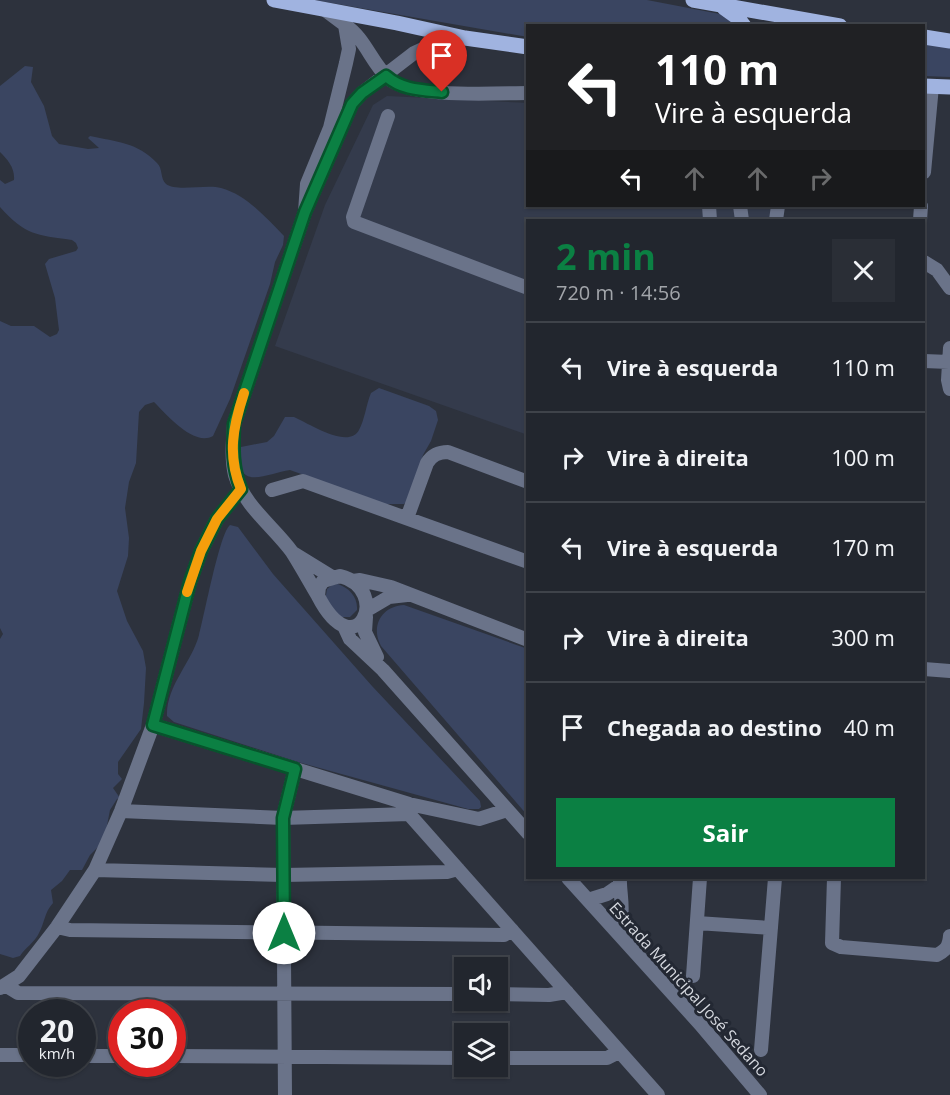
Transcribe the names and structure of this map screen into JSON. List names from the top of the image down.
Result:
{
  "streets": {
    "street": ["Estrada Municipal José Sedano"]
  },
  "page": {
    "turn": ["110 m", "Vire à esquerda"],
    "heading": ["2 min", "720 m · 14:56"],
    "list": [
      {
        "name": "Vire à esquerda",
        "value": "110 m"
      },
      {
        "name": "Vire à direita",
        "value": "100 m"
      },
      {
        "name": "Vire à esquerda",
        "value": "170 m"
      },
      {
        "name": "Vire à direita",
        "value": "300 m"
      },
      {
        "name": "Chegada ao destino",
        "value": "40 m"
      }
    ],
    "buttons": "Sair",
    "speed": "20 km/h",
    "limit": "30"
  }
}
